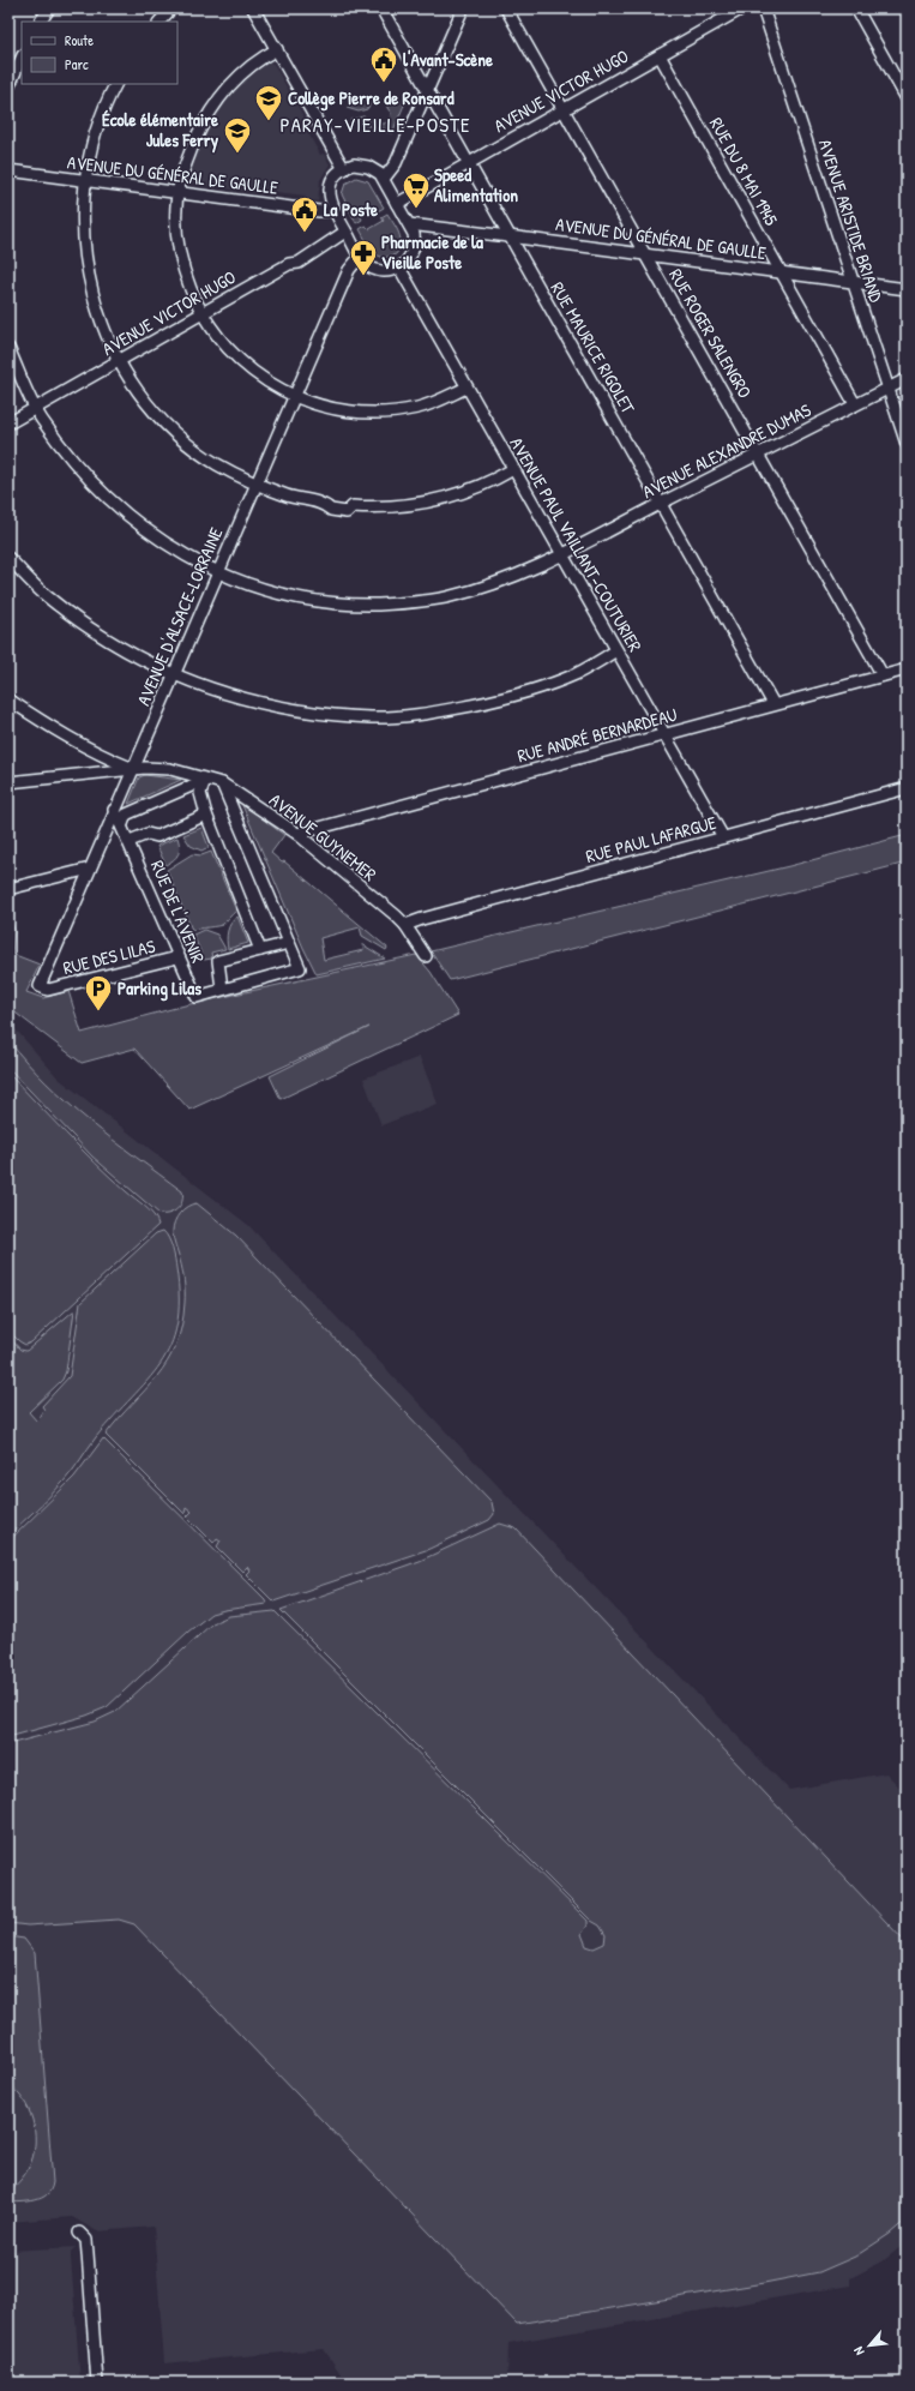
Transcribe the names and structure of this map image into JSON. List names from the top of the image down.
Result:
{
  "streets": {
    "street": [
      "AVENUE VICTOR HUGO",
      "RUE DU 8 MAI 1945",
      "AVENUE DU GÉNÉRAL DE GAULLE",
      "AVENUE ARISTIDE BRIAND",
      "RUE ROGER SALENGRO",
      "RUE MAURICE RIGOLET",
      "AVENUE ALEXANDRE DUMAS",
      "AVENUE PAUL VAILLANT-COUTURIER",
      "AVENUE D'ALSACE-LORRAINE",
      "RUE ANDRÉ BERNARDEAU",
      "AVENUE GUYNEMER",
      "RUE PAUL LAFARGUE",
      "RUE DE L'AVENIR",
      "RUE DES LILAS"
    ]
  },
  "crossings": [
    ["AVENUE VICTOR HUGO", "RUE DU 8 MAI 1945"],
    ["AVENUE VICTOR HUGO", "RUE ROGER SALENGRO"],
    ["AVENUE VICTOR HUGO", "RUE MAURICE RIGOLET"],
    ["AVENUE VICTOR HUGO", "AVENUE ALEXANDRE DUMAS"],
    ["RUE DU 8 MAI 1945", "AVENUE DU GÉNÉRAL DE GAULLE"],
    ["RUE DU 8 MAI 1945", "AVENUE ALEXANDRE DUMAS"],
    ["AVENUE DU GÉNÉRAL DE GAULLE", "AVENUE ARISTIDE BRIAND"],
    ["AVENUE DU GÉNÉRAL DE GAULLE", "RUE ROGER SALENGRO"],
    ["AVENUE DU GÉNÉRAL DE GAULLE", "RUE MAURICE RIGOLET"],
    ["AVENUE ARISTIDE BRIAND", "AVENUE ALEXANDRE DUMAS"],
    ["RUE ROGER SALENGRO", "AVENUE ALEXANDRE DUMAS"],
    ["RUE ROGER SALENGRO", "RUE ANDRÉ BERNARDEAU"],
    ["RUE MAURICE RIGOLET", "AVENUE ALEXANDRE DUMAS"],
    ["RUE MAURICE RIGOLET", "RUE ANDRÉ BERNARDEAU"],
    ["AVENUE ALEXANDRE DUMAS", "AVENUE PAUL VAILLANT-COUTURIER"],
    ["AVENUE ALEXANDRE DUMAS", "AVENUE D'ALSACE-LORRAINE"],
    ["AVENUE PAUL VAILLANT-COUTURIER", "RUE ANDRÉ BERNARDEAU"],
    ["AVENUE PAUL VAILLANT-COUTURIER", "RUE PAUL LAFARGUE"],
    ["AVENUE D'ALSACE-LORRAINE", "AVENUE GUYNEMER"],
    ["AVENUE D'ALSACE-LORRAINE", "RUE DE L'AVENIR"],
    ["AVENUE D'ALSACE-LORRAINE", "RUE DES LILAS"],
    ["RUE ANDRÉ BERNARDEAU", "AVENUE GUYNEMER"],
    ["AVENUE GUYNEMER", "RUE PAUL LAFARGUE"],
    ["AVENUE GUYNEMER", "RUE DE L'AVENIR"],
    ["RUE DE L'AVENIR", "RUE DES LILAS"]
  ],
  "districts": ["PARAY-VIEILLE-POSTE"],
  "places": {
    "public building": ["l'Avant-Scène", "La Poste"],
    "school or university": ["Collège Pierre de Ronsard", "École élémentaire Jules Ferry"],
    "supermarket": ["Speed Alimentation"],
    "pharmacy": ["Pharmacie de la Vieille Poste"],
    "parking": ["Parking Lilas"]
  },
  "legend": ["Route", "Parc"],
  "north": "bottom left"
}
